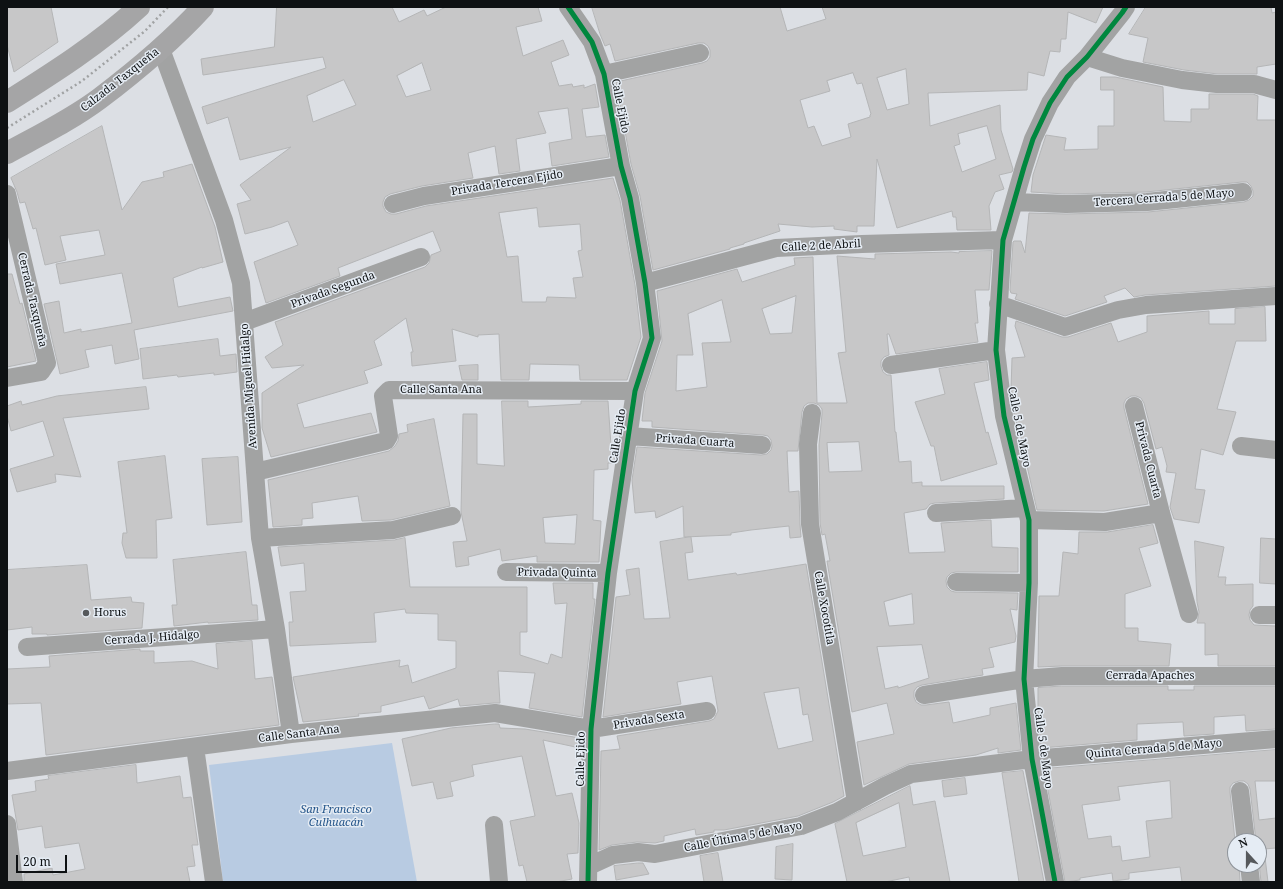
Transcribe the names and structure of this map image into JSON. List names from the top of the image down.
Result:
{
  "streets": {
    "main road": ["Calzada Taxqueña"],
    "street": [
      "Calle Ejido",
      "Privada Tercera Ejido",
      "Tercera Cerrada 5 de Mayo",
      "Calle 2 de Abril",
      "Privada Segunda",
      "Cerrada Taxqueña",
      "Avenida Miguel Hidalgo",
      "Calle Santa Ana",
      "Calle 5 de Mayo",
      "Privada Cuarta",
      "Privada Quinta",
      "Calle Xocotitla",
      "Cerrada J. Hidalgo",
      "Cerrada Apaches",
      "Privada Sexta",
      "Quinta Cerrada 5 de Mayo",
      "Calle Última 5 de Mayo"
    ]
  },
  "crossings": [
    ["Calzada Taxqueña", "Avenida Miguel Hidalgo"],
    ["Calle Ejido", "Privada Tercera Ejido"],
    ["Calle Ejido", "Calle 2 de Abril"],
    ["Calle Ejido", "Calle Santa Ana"],
    ["Calle Ejido", "Privada Cuarta"],
    ["Calle Ejido", "Privada Quinta"],
    ["Calle Ejido", "Privada Sexta"],
    ["Calle Ejido", "Calle Última 5 de Mayo"],
    ["Tercera Cerrada 5 de Mayo", "Calle 5 de Mayo"],
    ["Calle 2 de Abril", "Calle 5 de Mayo"],
    ["Privada Segunda", "Avenida Miguel Hidalgo"],
    ["Avenida Miguel Hidalgo", "Calle Santa Ana"],
    ["Avenida Miguel Hidalgo", "Cerrada J. Hidalgo"],
    ["Calle Santa Ana", "Privada Sexta"],
    ["Calle 5 de Mayo", "Privada Cuarta"],
    ["Calle 5 de Mayo", "Cerrada Apaches"],
    ["Calle 5 de Mayo", "Quinta Cerrada 5 de Mayo"],
    ["Calle 5 de Mayo", "Calle Última 5 de Mayo"],
    ["Calle Xocotitla", "Calle Última 5 de Mayo"],
    ["Quinta Cerrada 5 de Mayo", "Calle Última 5 de Mayo"]
  ],
  "parks": ["San Francisco Culhuacán"],
  "places": ["Horus"],
  "scale_bar": "20 m",
  "north": "top"
}
